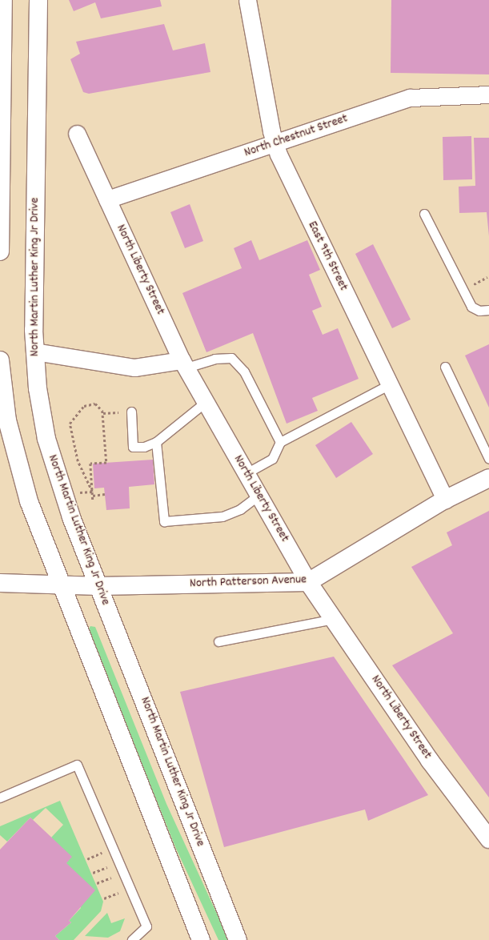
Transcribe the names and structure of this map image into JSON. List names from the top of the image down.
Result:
{
  "streets": {
    "main road": ["North Liberty Street", "North Martin Luther King Jr Drive", "North Patterson Avenue"],
    "street": ["North Chestnut Street", "East 9th Street"]
  },
  "crossings": [
    ["North Chestnut Street", "East 9th Street"],
    ["North Chestnut Street", "North Liberty Street"],
    ["East 9th Street", "North Patterson Avenue"],
    ["North Liberty Street", "North Patterson Avenue"],
    ["North Martin Luther King Jr Drive", "North Patterson Avenue"]
  ]
}
